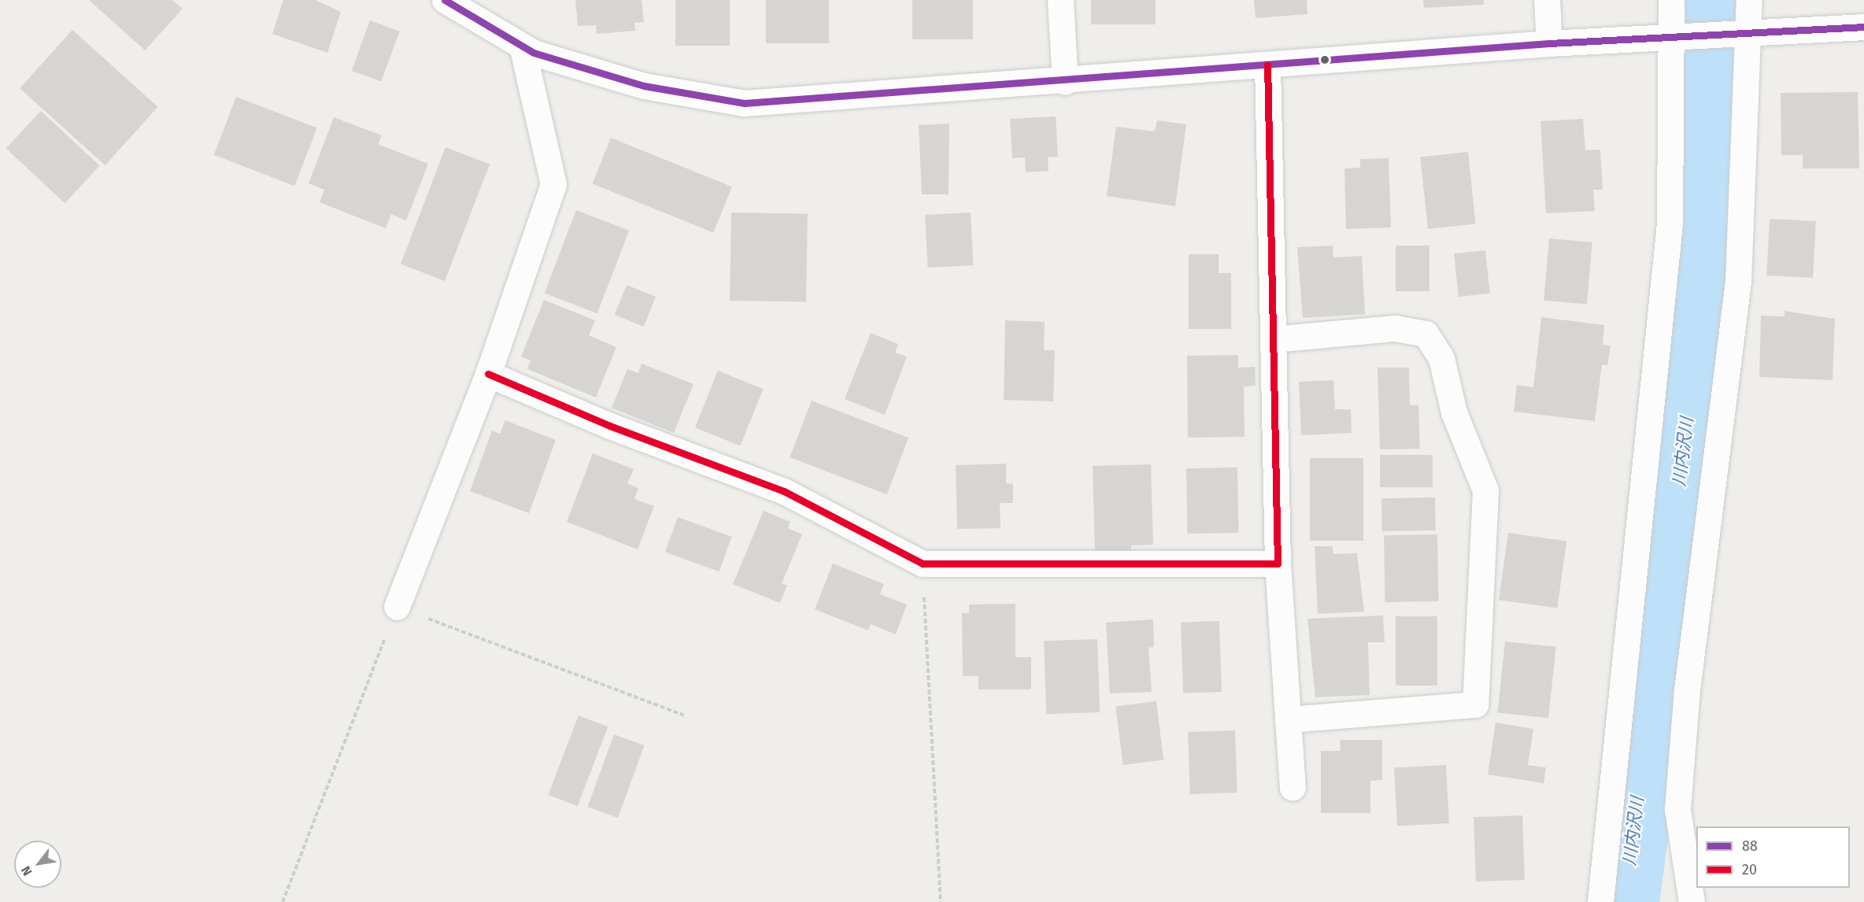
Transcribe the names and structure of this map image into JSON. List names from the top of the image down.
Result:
{
  "water": ["川内沢川"],
  "lines": ["transit line 88", "transit line 20"],
  "legend": ["88", "20"],
  "north": "bottom left"
}
